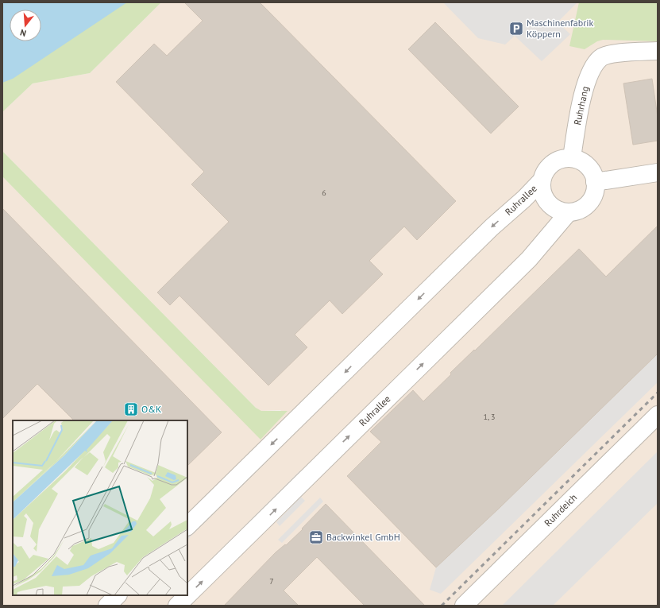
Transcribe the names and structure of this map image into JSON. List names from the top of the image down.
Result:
{
  "streets": {
    "street": ["Ruhrhang", "Ruhrallee", "Ruhrdeich"]
  },
  "crossings": [
    ["Ruhrhang", "Ruhrallee"]
  ],
  "places": {
    "parking": ["Maschinenfabrik Köppern"],
    "building": ["O&K"],
    "office": ["Backwinkel GmbH"]
  },
  "house_numbers": ["6", "1, 3", "7"],
  "north": "bottom"
}
